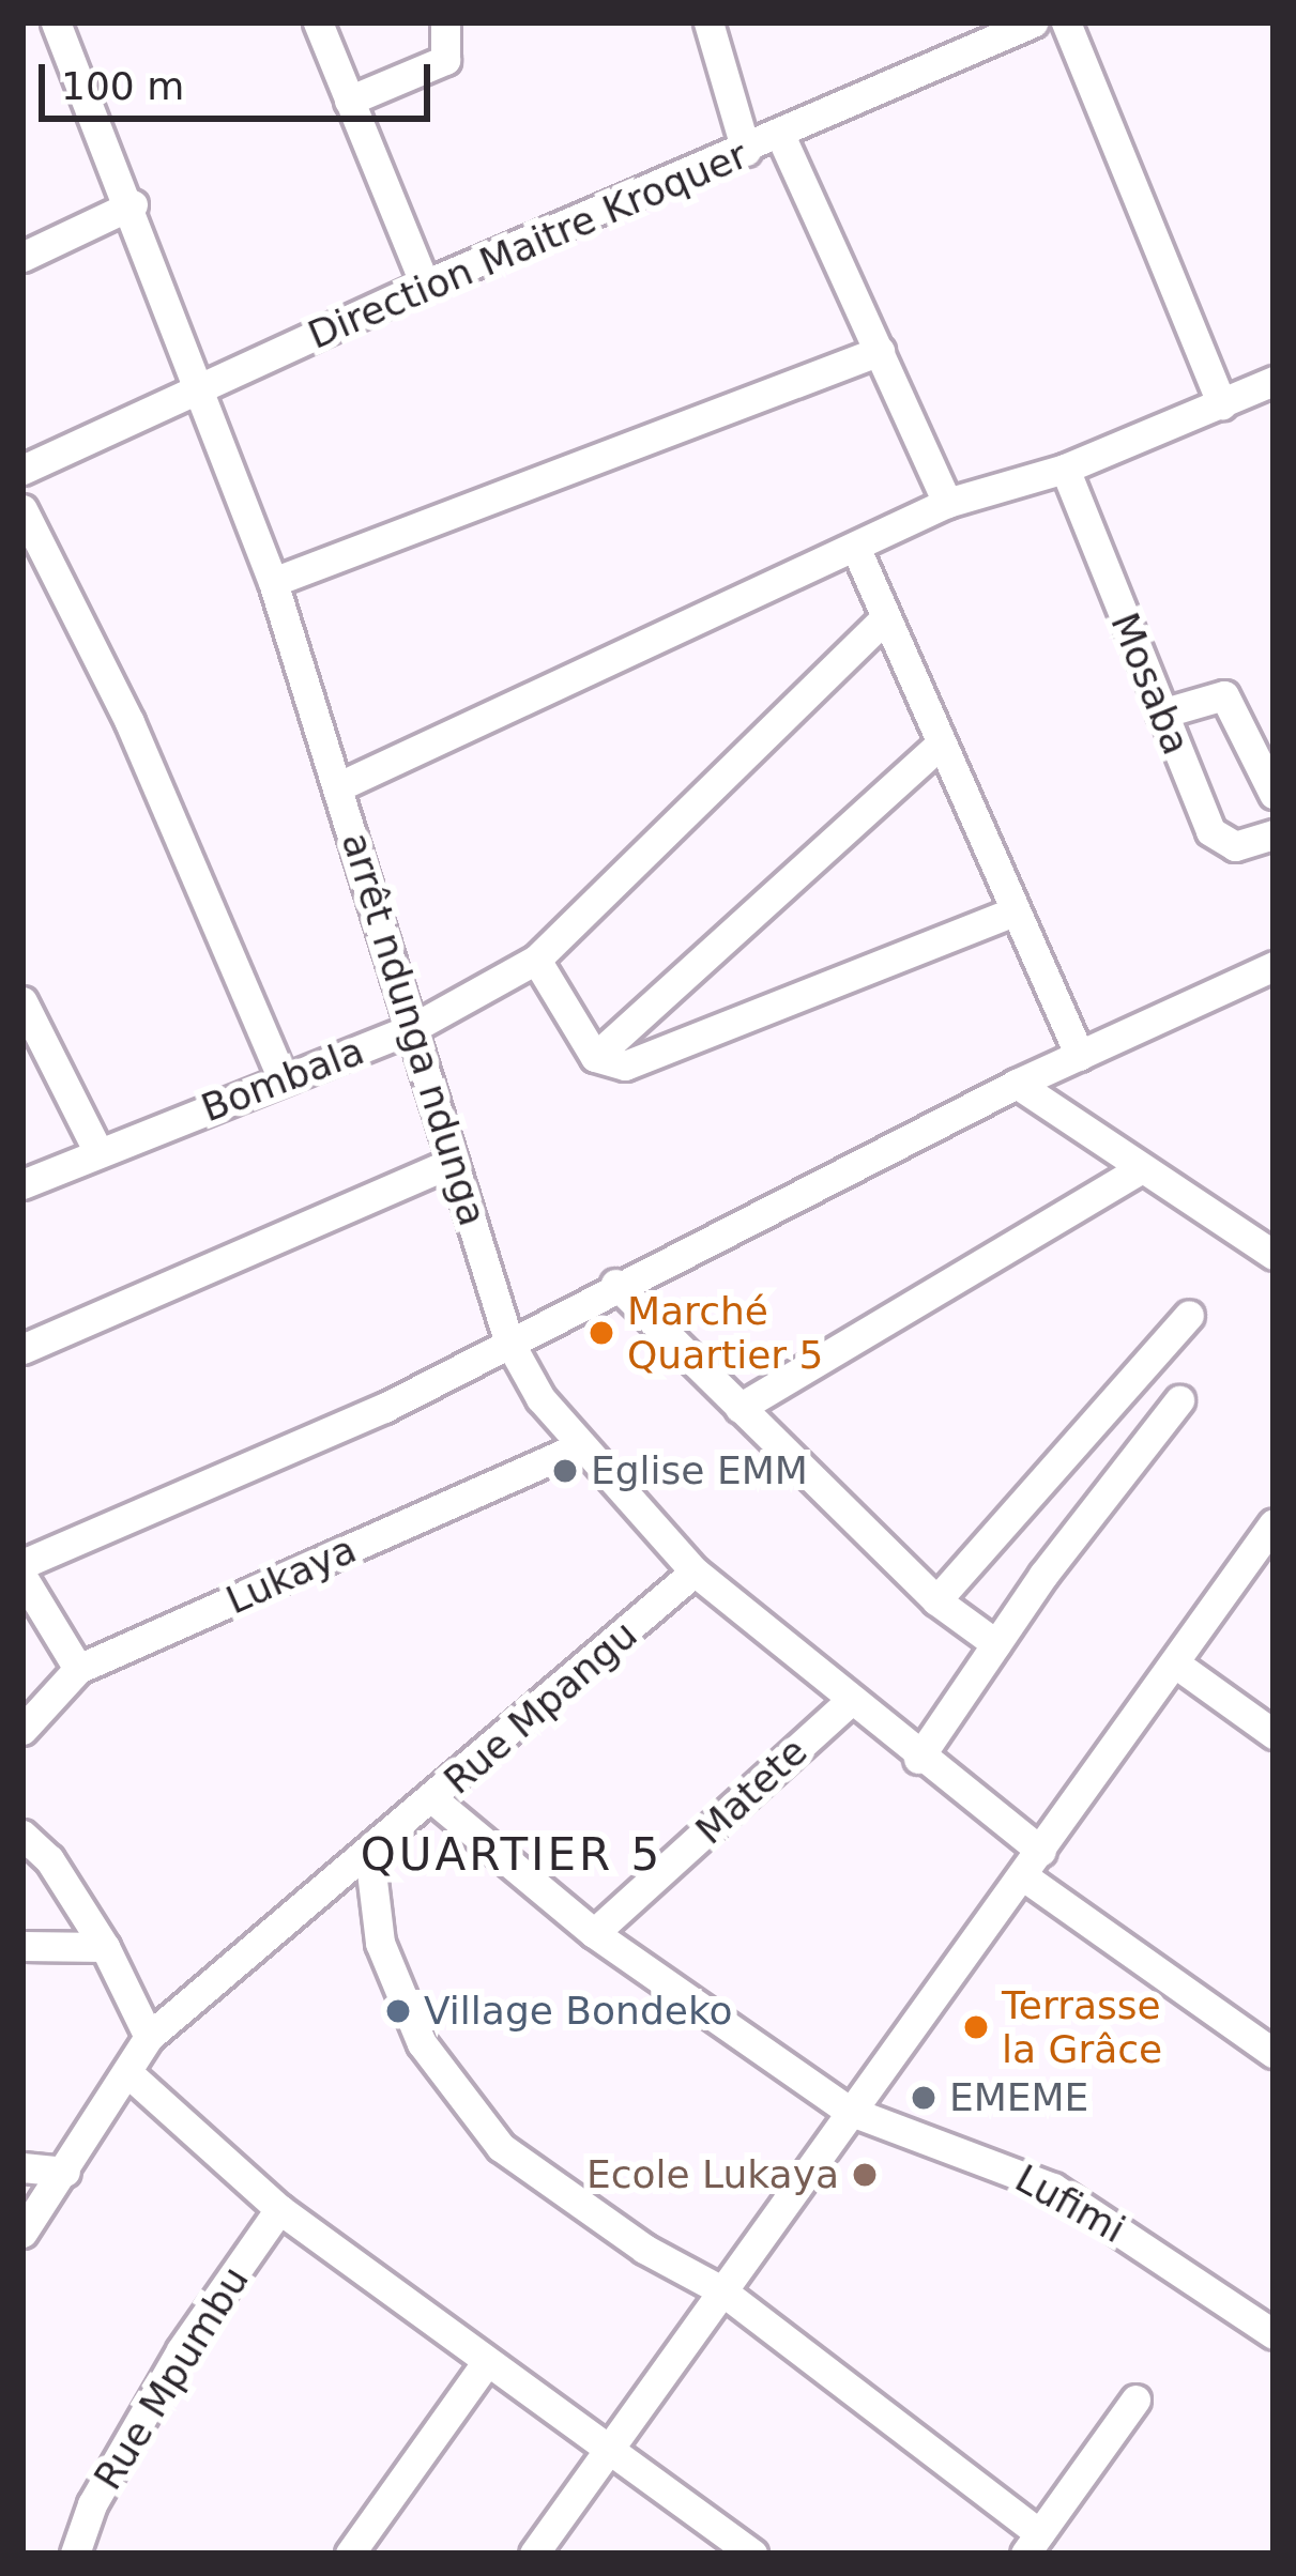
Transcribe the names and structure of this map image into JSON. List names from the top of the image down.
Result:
{
  "streets": {
    "street": [
      "Direction Maitre Kroquer",
      "Mosaba",
      "arrêt ndunga ndunga",
      "Bombala",
      "Lukaya",
      "Rue Mpangu",
      "Matete",
      "Lufimi",
      "Rue Mpumbu"
    ]
  },
  "crossings": [
    ["Direction Maitre Kroquer", "arrêt ndunga ndunga"],
    ["arrêt ndunga ndunga", "Bombala"],
    ["arrêt ndunga ndunga", "Lukaya"],
    ["arrêt ndunga ndunga", "Rue Mpangu"],
    ["arrêt ndunga ndunga", "Matete"],
    ["Rue Mpangu", "Lufimi"],
    ["Matete", "Lufimi"]
  ],
  "districts": ["QUARTIER 5"],
  "places": [
    "Marché Quartier 5",
    "Eglise EMM",
    "Village Bondeko",
    "Terrasse la Grâce",
    "EMEME",
    "Ecole Lukaya"
  ],
  "scale_bar": "100 m"
}
